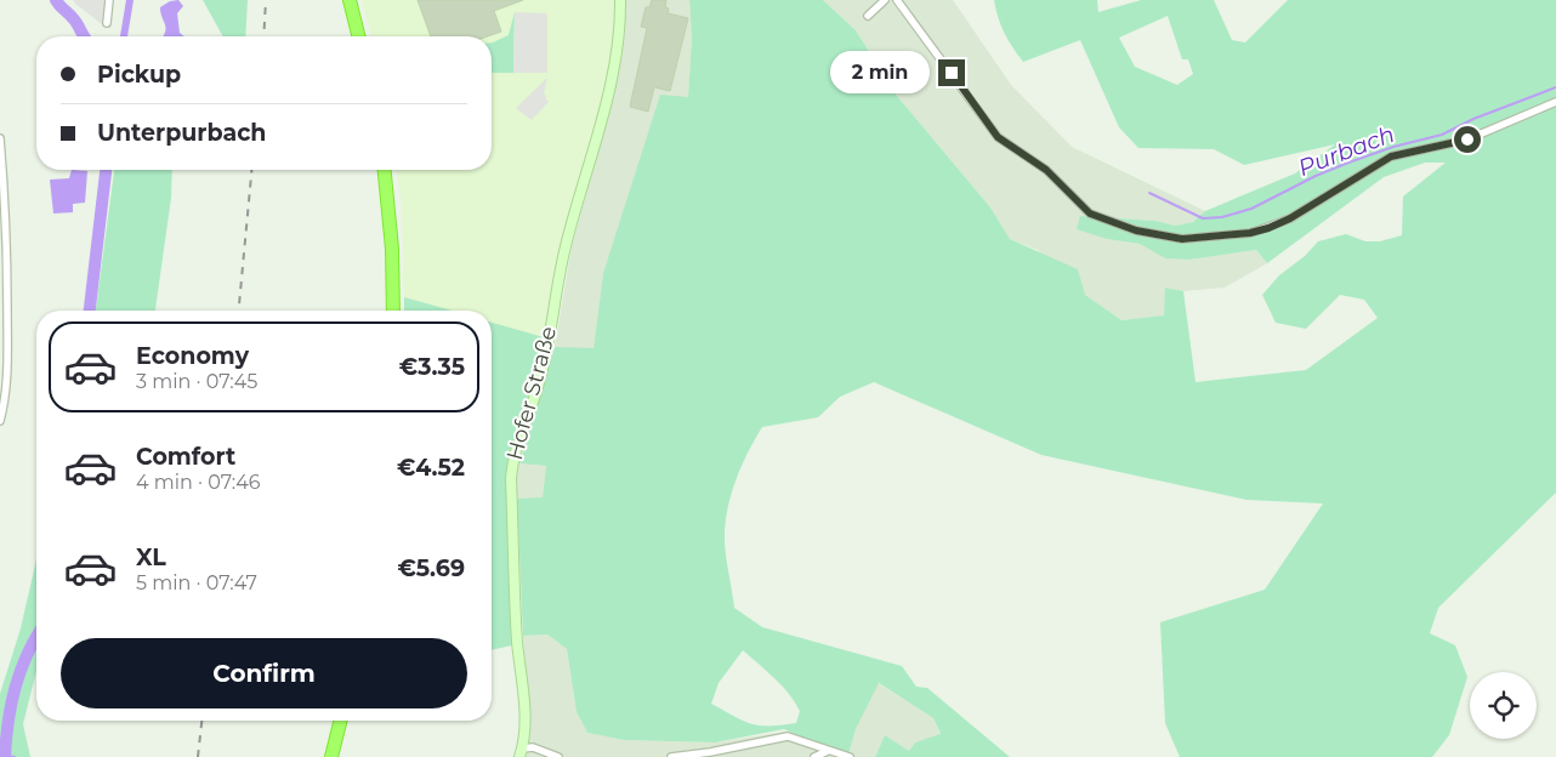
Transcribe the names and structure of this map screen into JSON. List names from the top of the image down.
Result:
{
  "streets": {
    "street": ["Hofer Straße"]
  },
  "water": ["Purbach"],
  "page": {
    "banner": ["Pickup", "Unterpurbach"],
    "bubble": "2 min",
    "list": [
      {
        "name": "Economy",
        "note": "3 min · 07:45",
        "value": "€3.35"
      },
      {
        "name": "Comfort",
        "note": "4 min · 07:46",
        "value": "€4.52"
      },
      {
        "name": "XL",
        "note": "5 min · 07:47",
        "value": "€5.69"
      }
    ],
    "buttons": "Confirm"
  }
}
